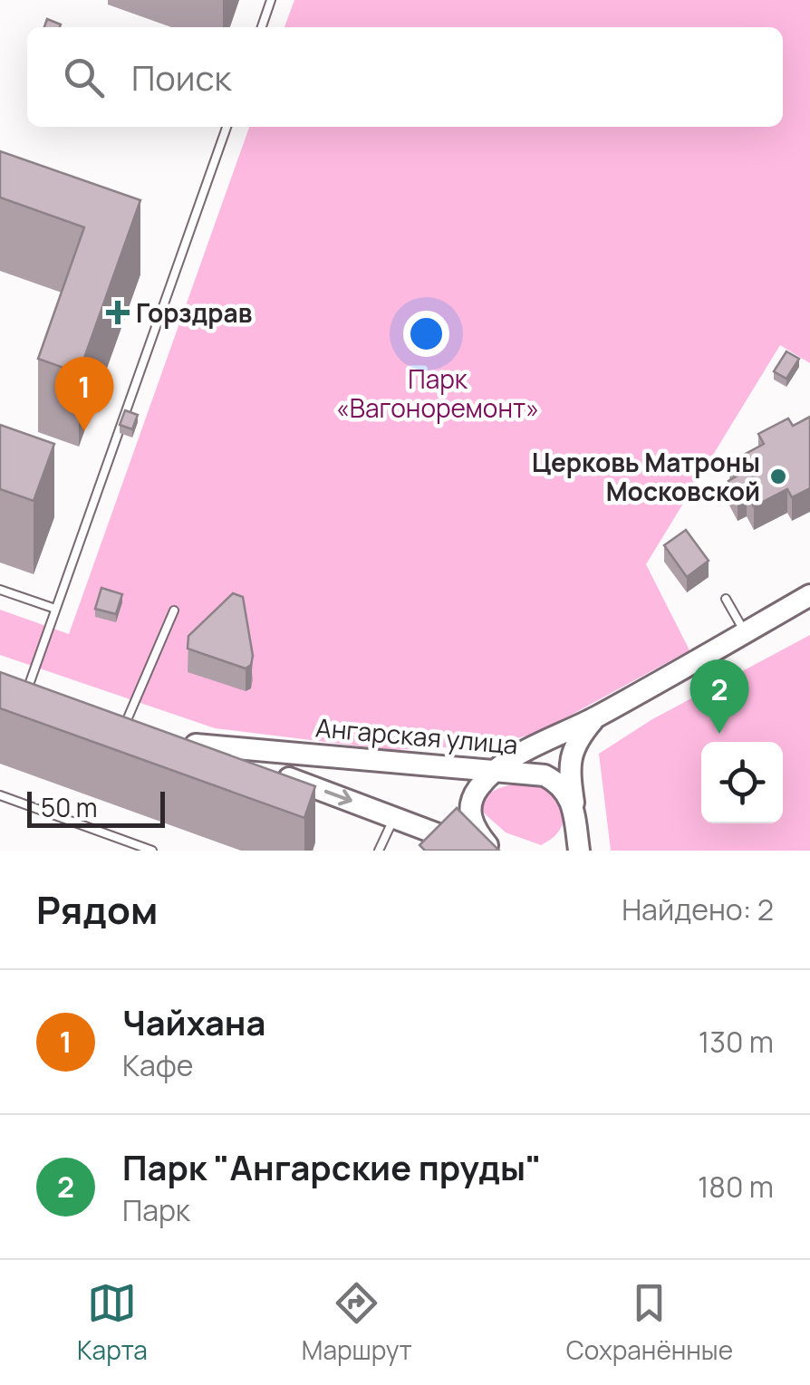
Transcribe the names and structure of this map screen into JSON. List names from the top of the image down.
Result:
{
  "streets": {
    "street": ["Ангарская улица"]
  },
  "parks": ["Парк «Вагоноремонт»"],
  "places": {
    "health": ["Горздрав"],
    "other": ["Церковь Матроны Московской"]
  },
  "scale_bar": "50 m",
  "page": {
    "search": "Поиск",
    "pins": ["1", "2"],
    "scale": "50 m",
    "heading": ["Рядом", "Найдено: 2"],
    "list": [
      {
        "mark": "1",
        "name": "Чайхана",
        "note": "Кафе",
        "value": "130 m"
      },
      {
        "mark": "2",
        "name": "Парк \"Ангарские пруды\"",
        "note": "Парк",
        "value": "180 m"
      }
    ],
    "nav": ["Карта", "Маршрут", "Сохранённые"]
  }
}
